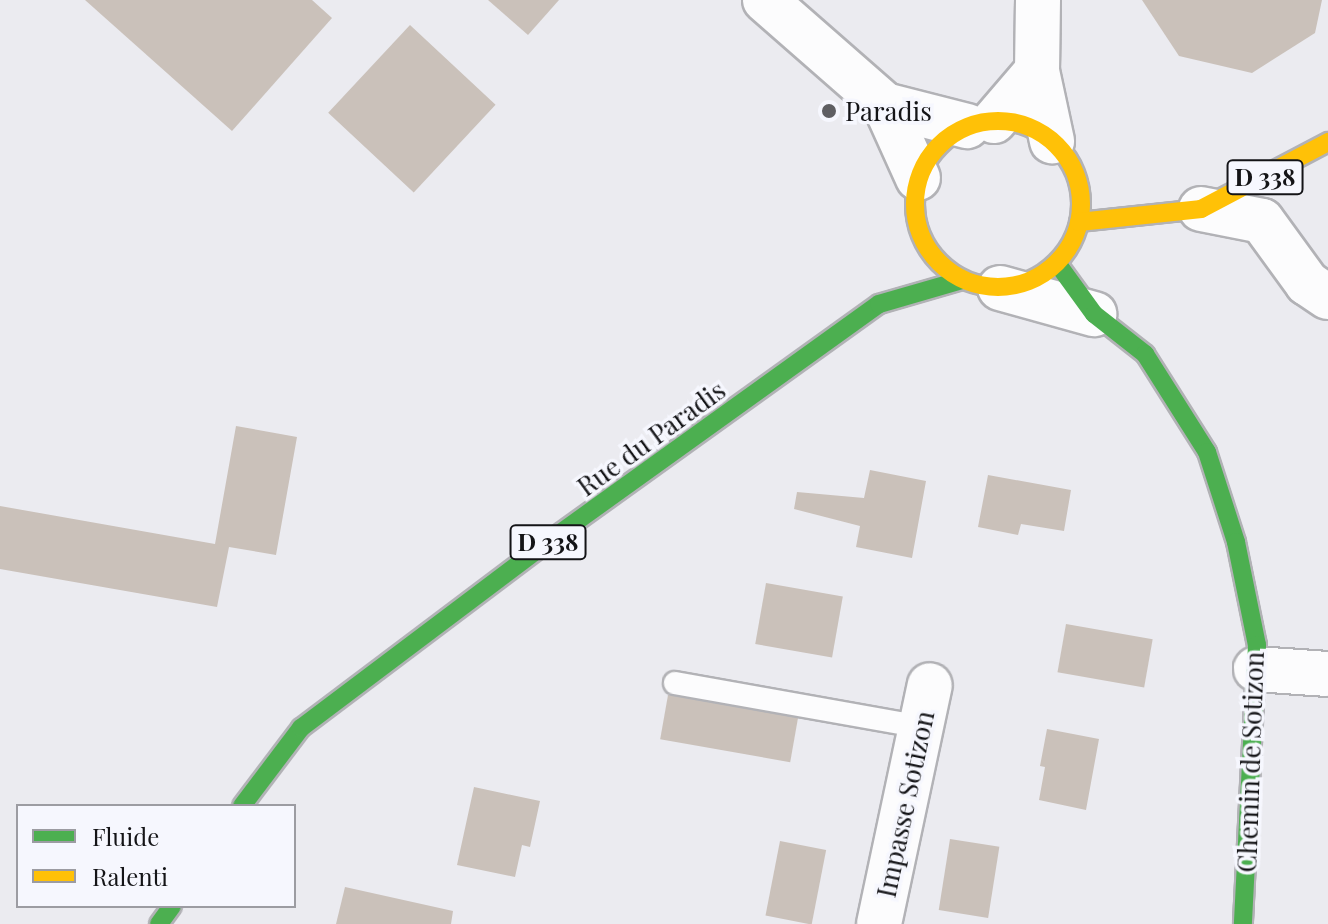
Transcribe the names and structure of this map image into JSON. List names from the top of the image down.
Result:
{
  "streets": {
    "main road": ["D 338", "Rue du Paradis", "Chemin de Sotizon"],
    "street": ["Impasse Sotizon"]
  },
  "crossings": [
    ["D 338", "Rue du Paradis"],
    ["D 338", "Chemin de Sotizon"],
    ["Rue du Paradis", "Chemin de Sotizon"]
  ],
  "places": ["Paradis"],
  "legend": ["Fluide", "Ralenti"]
}
